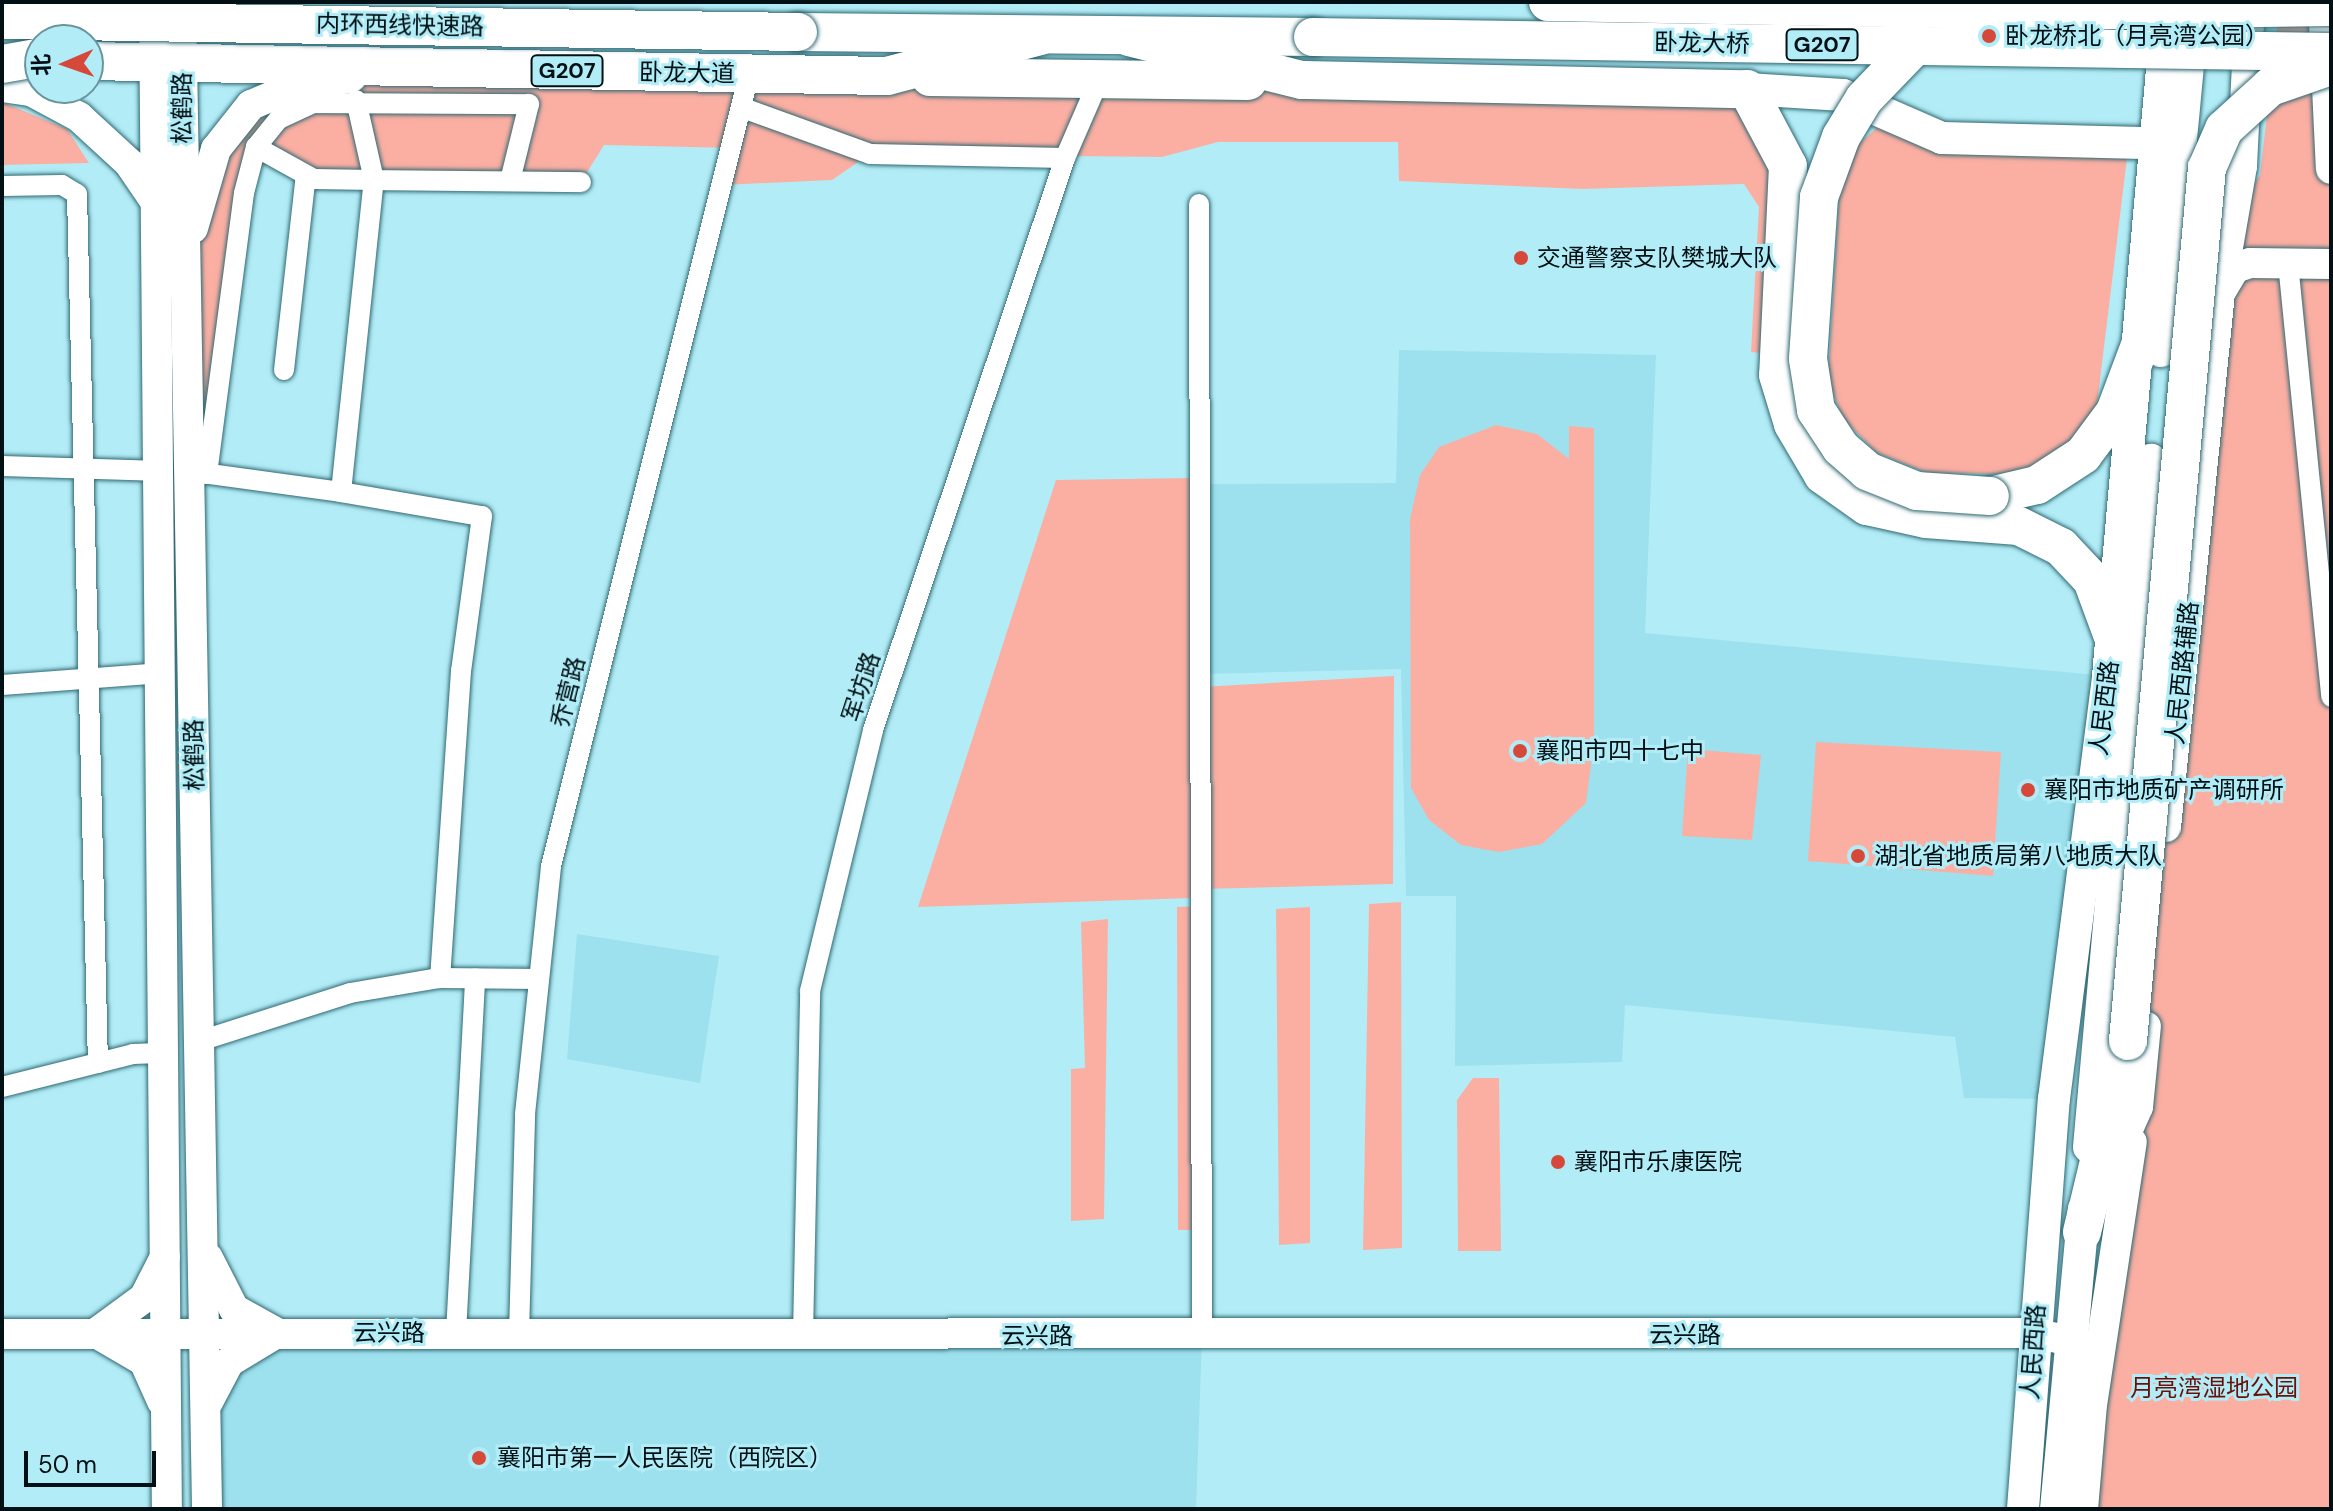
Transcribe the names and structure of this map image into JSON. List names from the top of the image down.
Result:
{
  "streets": {
    "highway": [
      "内环西线快速路",
      "卧龙大桥",
      "G207",
      "卧龙大道"
    ],
    "main road": [
      "松鹤路",
      "人民西路辅路",
      "人民西路",
      "云兴路"
    ],
    "street": ["军坊路", "乔营路"]
  },
  "crossings": [
    ["内环西线快速路", "卧龙大道"],
    ["卧龙大桥", "卧龙大道"],
    ["卧龙大道", "松鹤路"],
    ["卧龙大道", "乔营路"],
    ["松鹤路", "云兴路"],
    ["人民西路辅路", "人民西路"],
    ["军坊路", "云兴路"],
    ["乔营路", "云兴路"],
    ["人民西路", "云兴路"]
  ],
  "parks": ["月亮湾湿地公园"],
  "places": [
    "卧龙桥北（月亮湾公园）",
    "交通警察支队樊城大队",
    "襄阳市四十七中",
    "襄阳市地质矿产调研所",
    "湖北省地质局第八地质大队",
    "襄阳市乐康医院",
    "襄阳市第一人民医院（西院区）"
  ],
  "scale_bar": "50 m",
  "north": "left"
}
